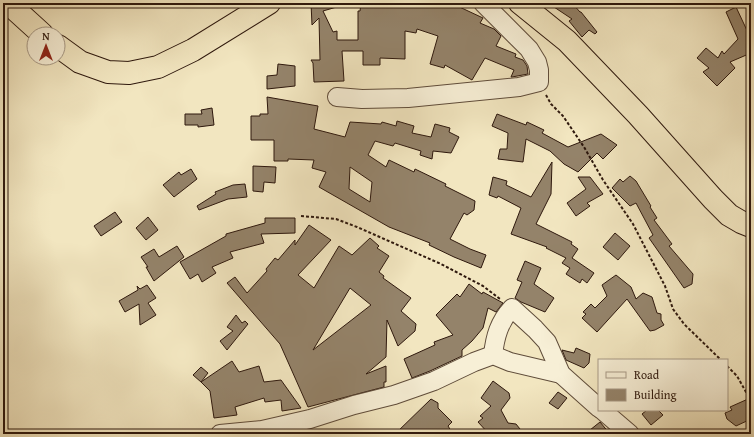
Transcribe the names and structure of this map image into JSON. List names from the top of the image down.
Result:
{
  "legend": ["Road", "Building"],
  "north": "top"
}
